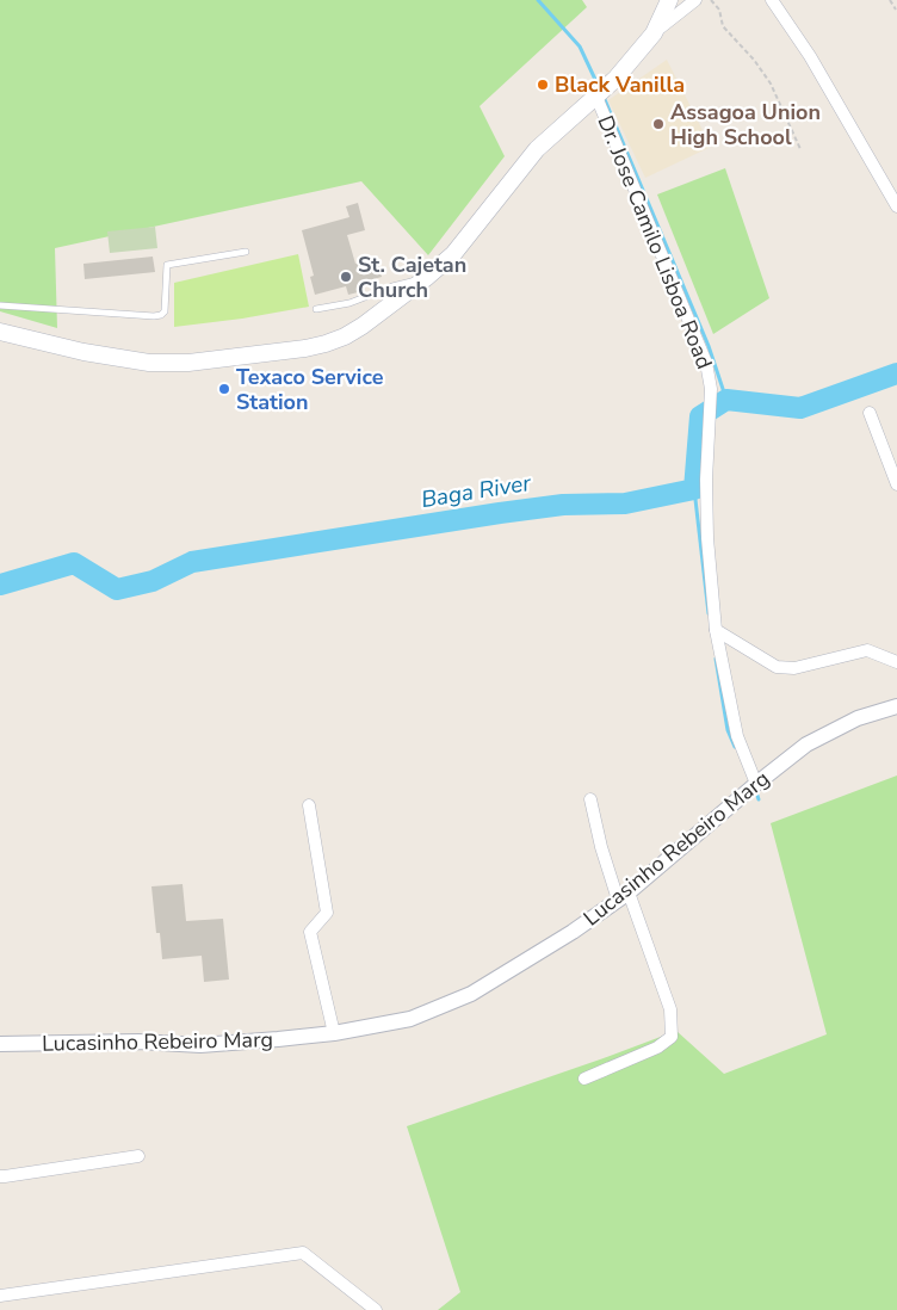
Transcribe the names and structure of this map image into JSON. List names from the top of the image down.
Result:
{
  "streets": {
    "street": ["Dr. Jose Camilo Lisboa Road", "Lucasinho Rebeiro Marg"]
  },
  "crossings": [
    ["Dr. Jose Camilo Lisboa Road", "Lucasinho Rebeiro Marg"]
  ],
  "water": ["Baga River"],
  "places": [
    "Black Vanilla",
    "Assagoa Union High School",
    "St. Cajetan Church",
    "Texaco Service Station"
  ]
}
